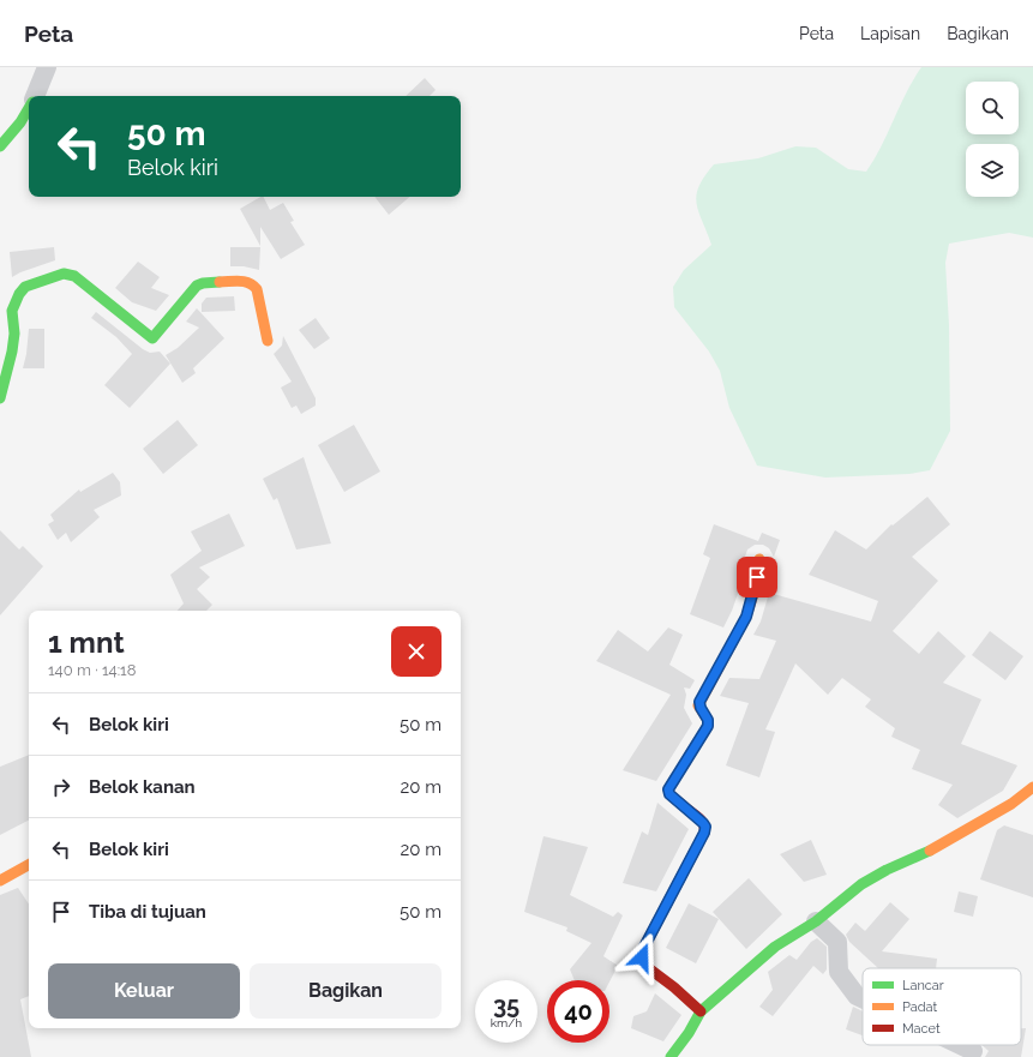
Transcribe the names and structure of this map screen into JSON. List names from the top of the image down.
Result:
{
  "legend": ["Lancar", "Padat", "Macet"],
  "page": {
    "header": "Peta",
    "nav": ["Peta", "Lapisan", "Bagikan"],
    "turn": ["50 m", "Belok kiri"],
    "heading": ["1 mnt", "140 m · 14:18"],
    "list": [
      {
        "name": "Belok kiri",
        "value": "50 m"
      },
      {
        "name": "Belok kanan",
        "value": "20 m"
      },
      {
        "name": "Belok kiri",
        "value": "20 m"
      },
      {
        "name": "Tiba di tujuan",
        "value": "50 m"
      }
    ],
    "buttons": ["Keluar", "Bagikan"],
    "speed": "35 km/h",
    "limit": "40"
  }
}
